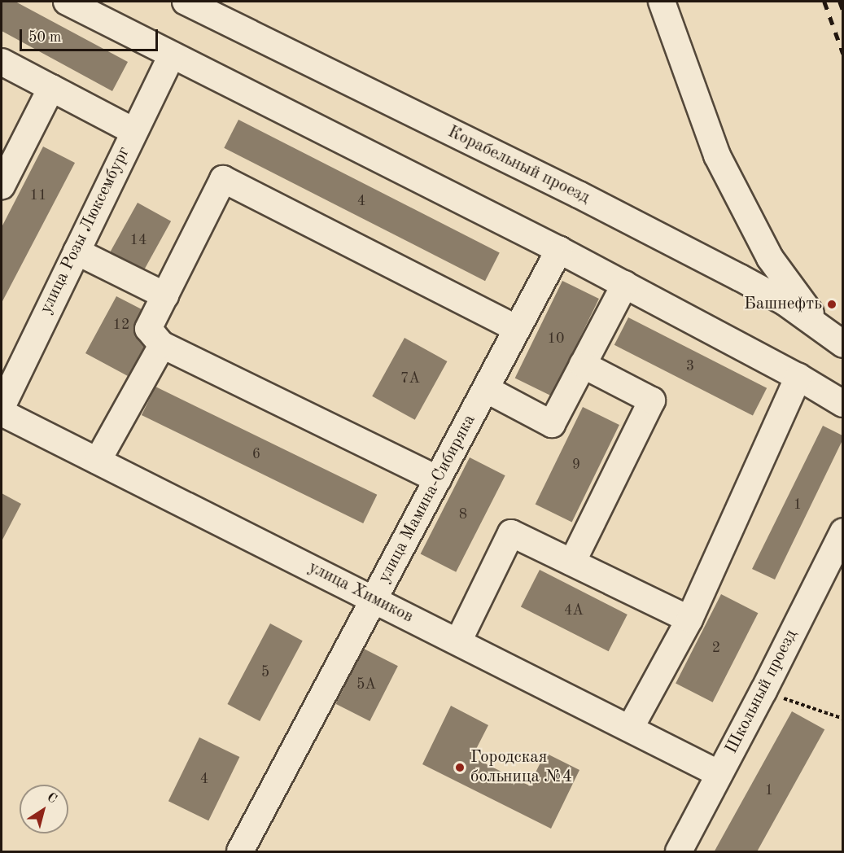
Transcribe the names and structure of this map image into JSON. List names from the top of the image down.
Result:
{
  "streets": {
    "street": [
      "Корабельный проезд",
      "улица Розы Люксембург",
      "улица Мамина-Сибиряка",
      "улица Химиков",
      "Школьный проезд"
    ]
  },
  "crossings": [
    ["улица Мамина-Сибиряка", "улица Химиков"],
    ["улица Химиков", "Школьный проезд"]
  ],
  "places": ["Башнефть", "Городская больница №4"],
  "house_numbers": [
    "11",
    "4",
    "14",
    "12",
    "10",
    "3",
    "7А",
    "6",
    "9",
    "1",
    "8",
    "4А",
    "2",
    "5",
    "5А",
    "4",
    "1"
  ],
  "scale_bar": "50 m",
  "north": "top right"
}
